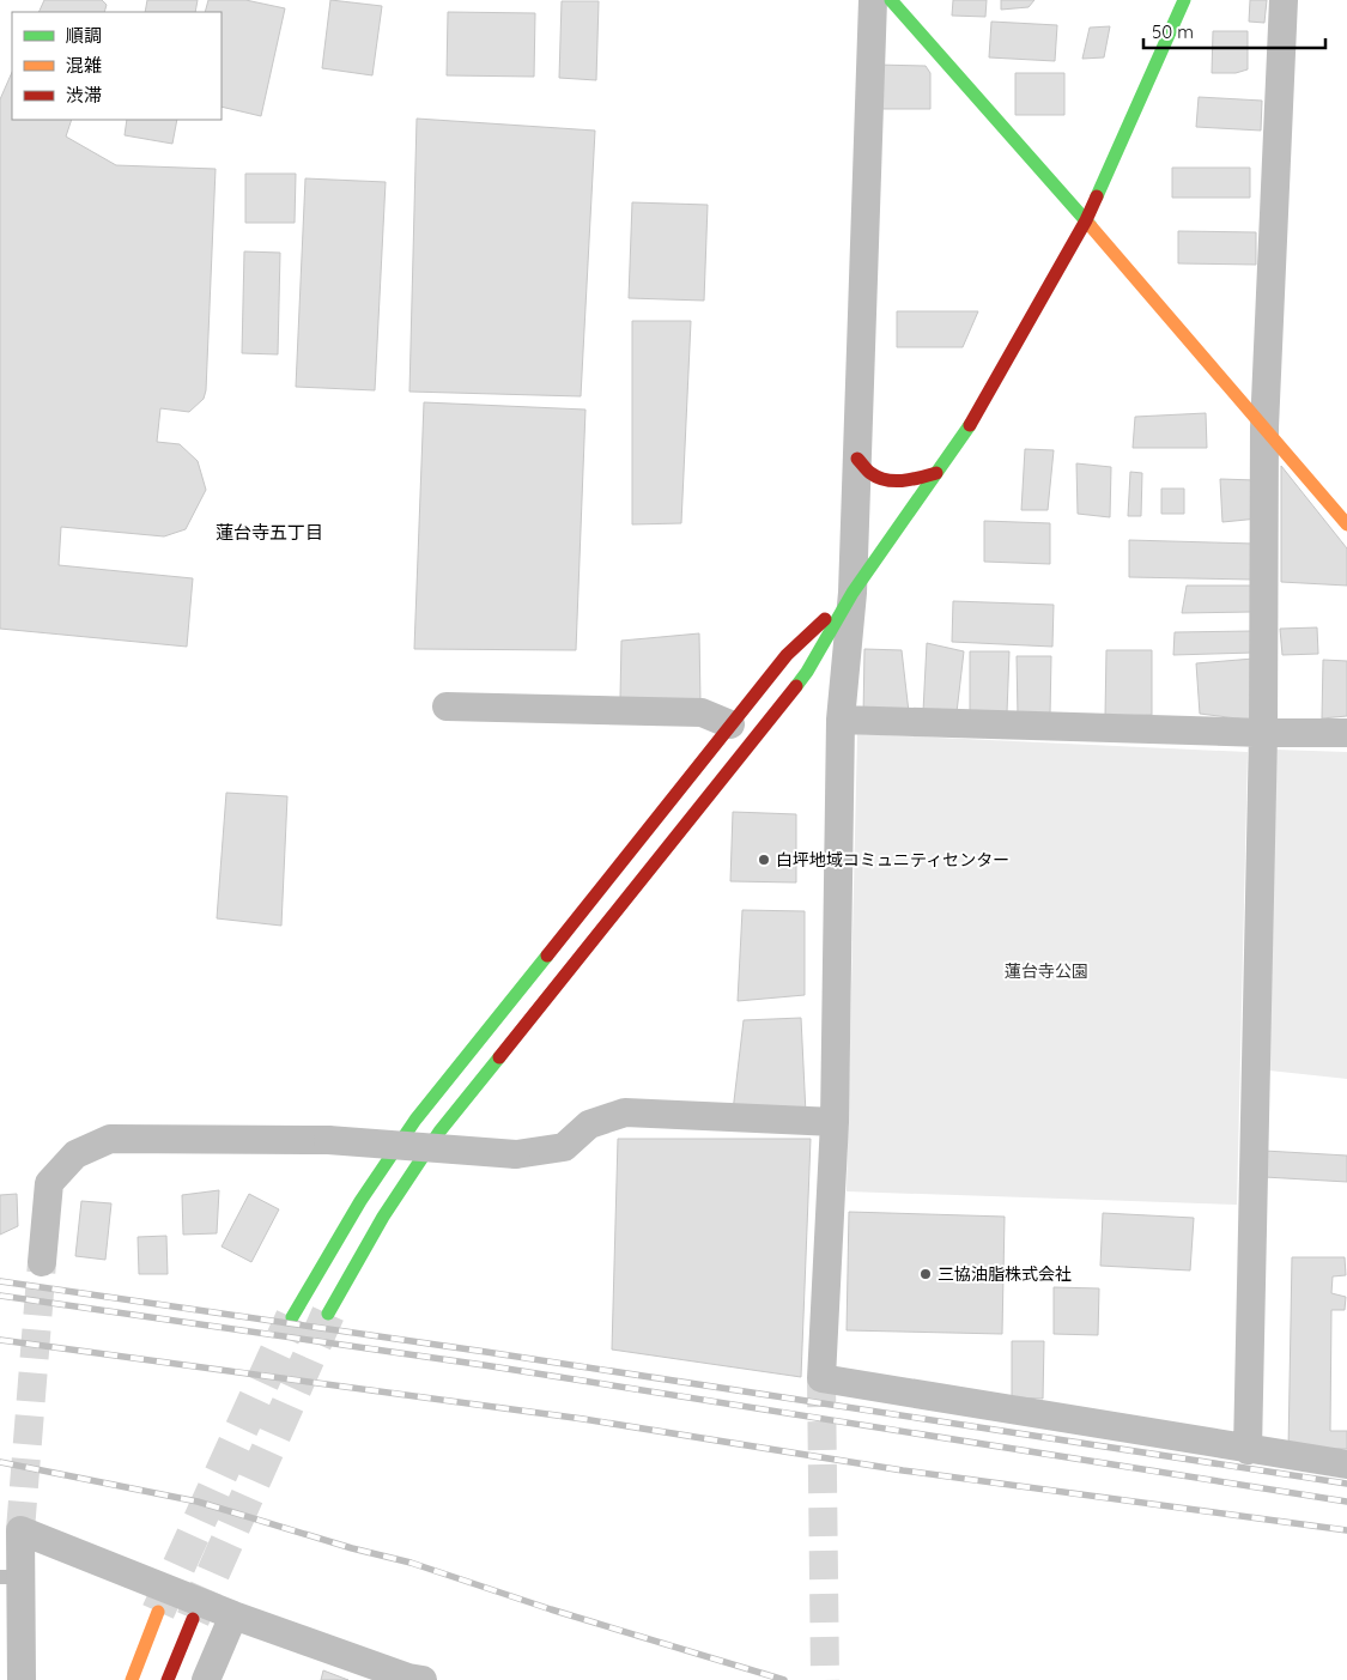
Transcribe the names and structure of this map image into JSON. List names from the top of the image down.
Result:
{
  "districts": ["蓮台寺五丁目"],
  "parks": ["蓮台寺公園"],
  "places": ["白坪地域コミュニティセンター", "三協油脂株式会社"],
  "legend": ["順調", "混雑", "渋滞"],
  "scale_bar": "50 m"
}
